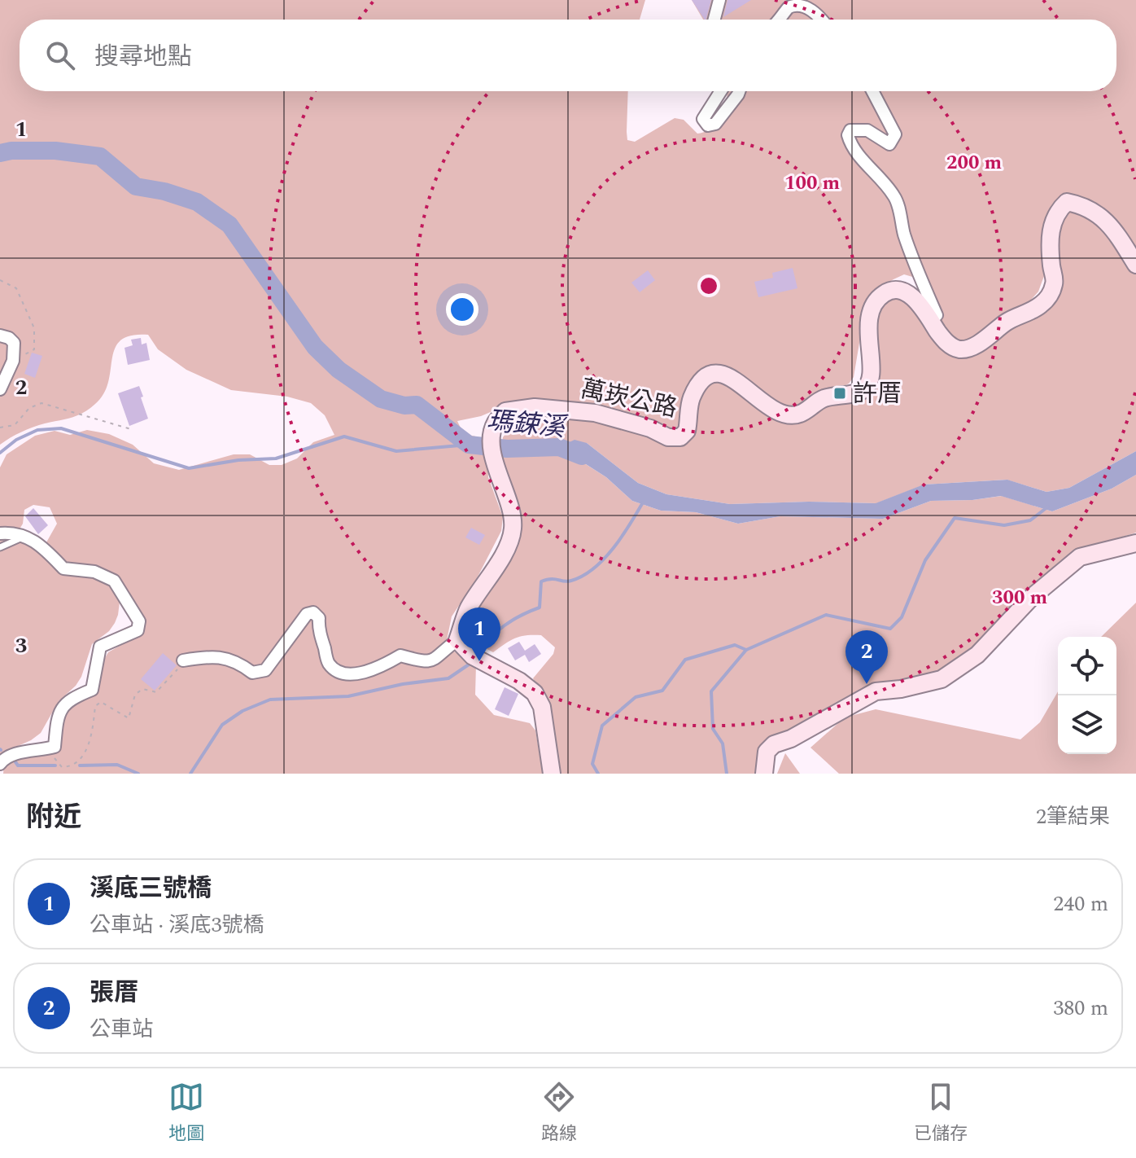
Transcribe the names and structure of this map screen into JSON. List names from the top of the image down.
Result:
{
  "streets": {
    "street": ["萬崁公路"]
  },
  "water": ["瑪鋉溪"],
  "places": {
    "transit": ["許厝"]
  },
  "page": {
    "search": "搜尋地點",
    "pins": ["1", "2"],
    "heading": ["附近", "2筆結果"],
    "list": [
      {
        "mark": "1",
        "name": "溪底三號橋",
        "note": "公車站 · 溪底3號橋",
        "value": "240 m"
      },
      {
        "mark": "2",
        "name": "張厝",
        "note": "公車站",
        "value": "380 m"
      }
    ],
    "nav": ["地圖", "路線", "已儲存"]
  },
  "grid": {
    "rows": ["1", "2", "3"]
  },
  "rings": ["200 m", "100 m", "300 m"]
}
